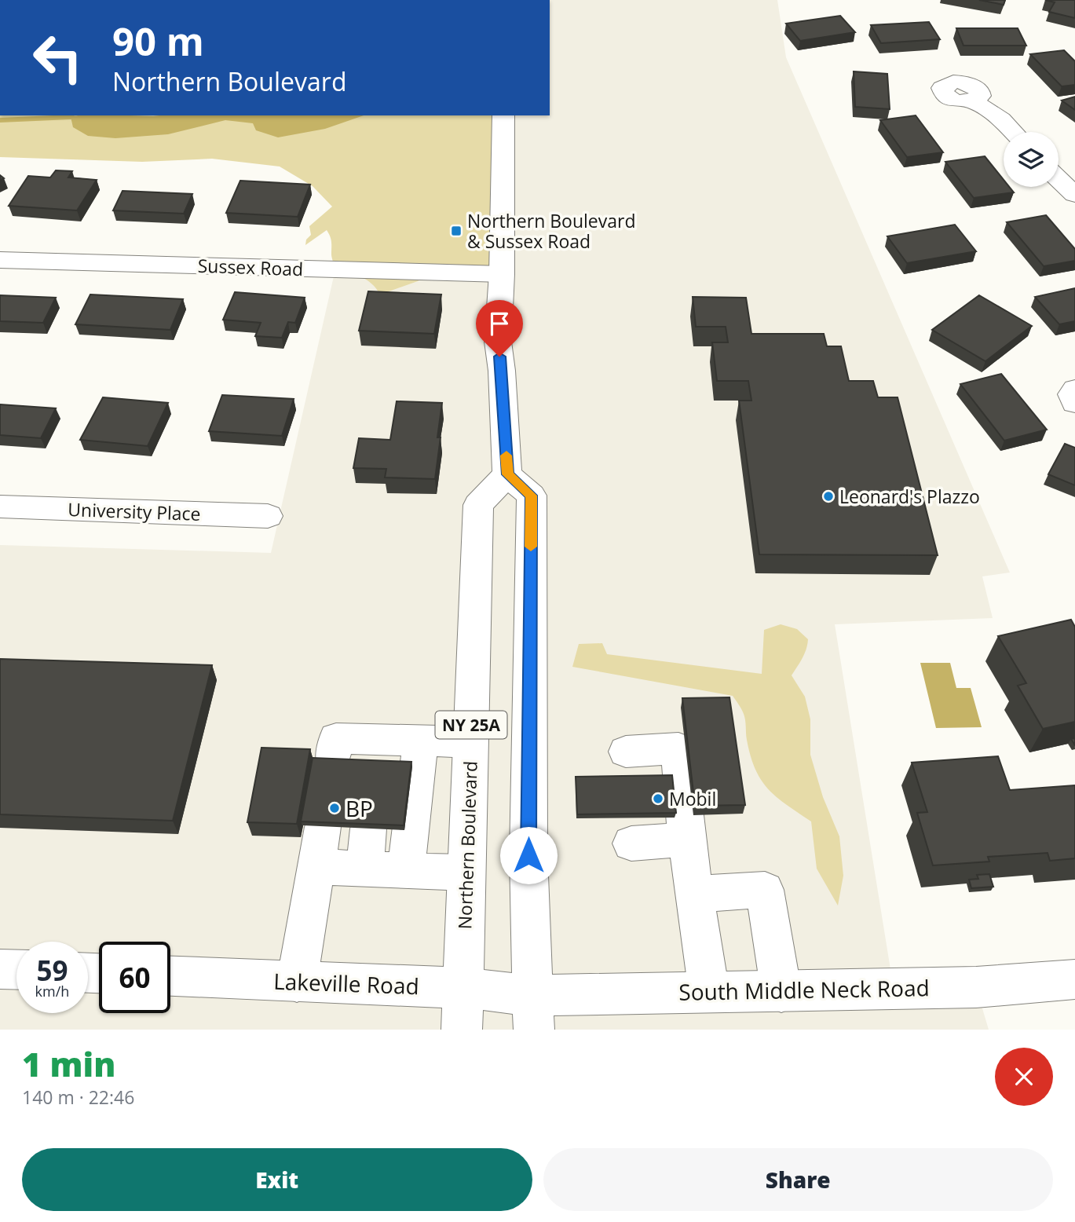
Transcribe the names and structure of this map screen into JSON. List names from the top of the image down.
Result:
{
  "streets": {
    "main road": [
      "Sussex Road",
      "University Place",
      "NY 25A",
      "Northern Boulevard",
      "Lakeville Road",
      "South Middle Neck Road"
    ]
  },
  "crossings": [
    ["NY 25A", "Northern Boulevard"],
    ["NY 25A", "Lakeville Road"],
    ["NY 25A", "South Middle Neck Road"],
    ["Northern Boulevard", "Lakeville Road"],
    ["Lakeville Road", "South Middle Neck Road"]
  ],
  "places": {
    "transit": ["Northern Boulevard & Sussex Road"],
    "other": ["Leonard's Plazzo", "Mobil", "BP"]
  },
  "page": {
    "turn": ["90 m", "Northern Boulevard"],
    "speed": "59 km/h",
    "limit": "60",
    "heading": ["1 min", "140 m · 22:46"],
    "buttons": ["Exit", "Share"]
  }
}
